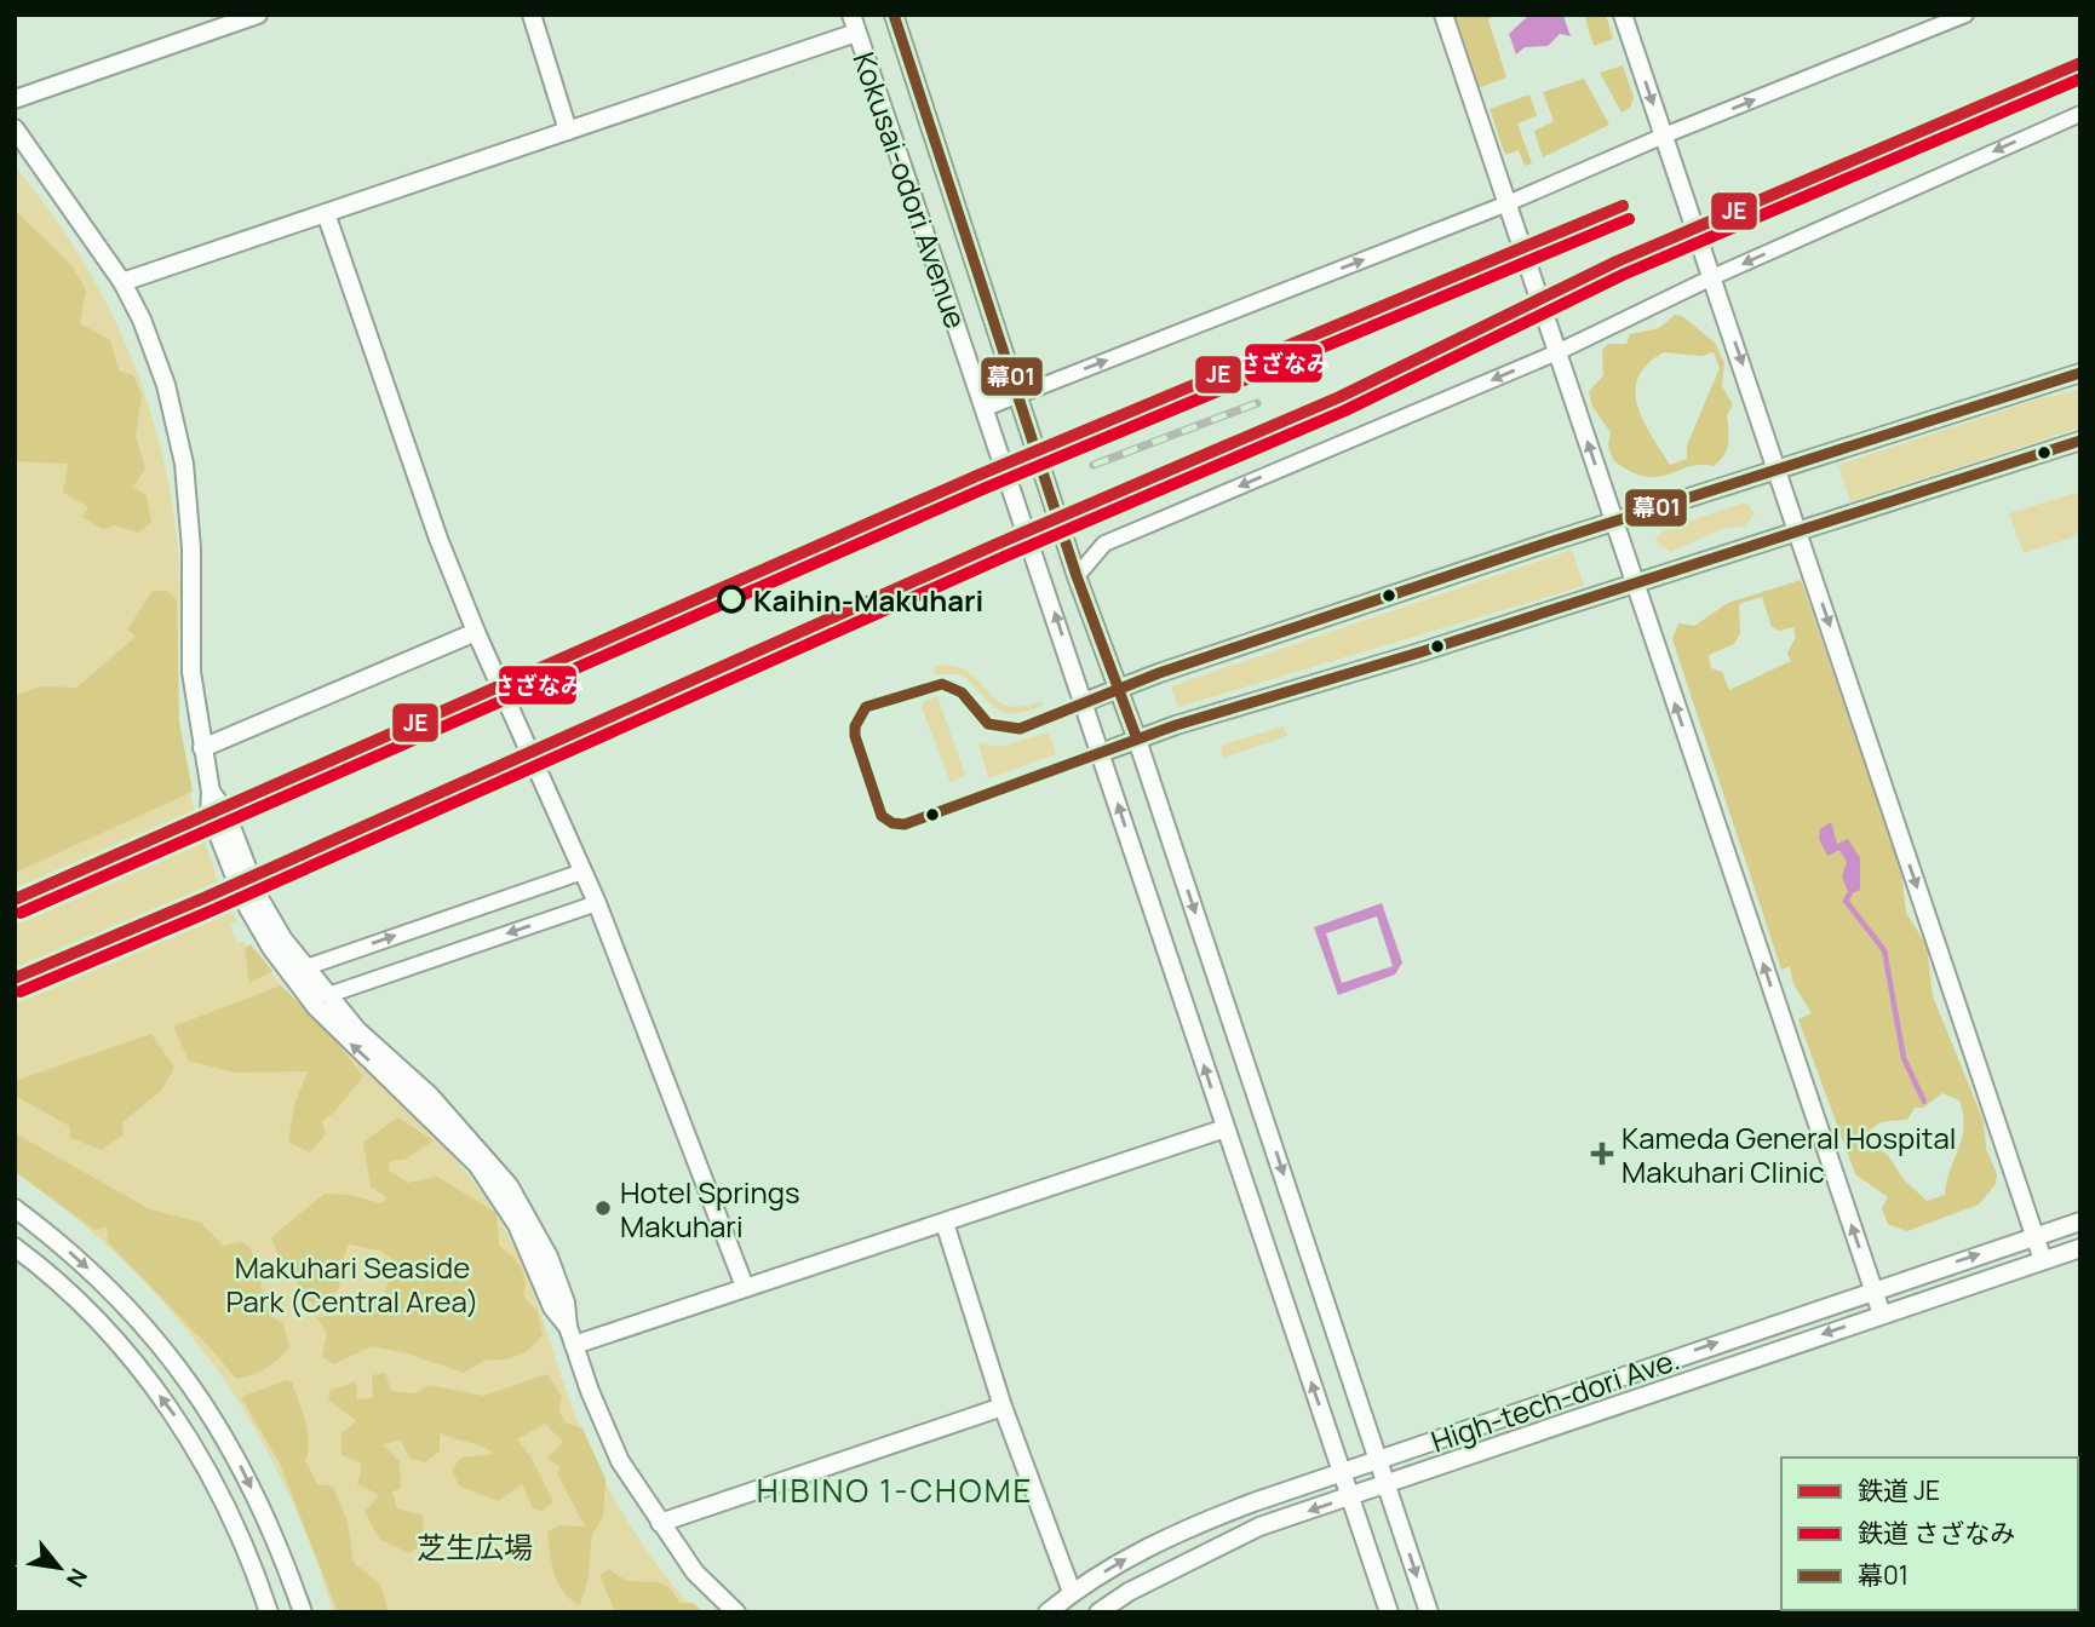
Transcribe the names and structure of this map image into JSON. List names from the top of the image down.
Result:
{
  "streets": {
    "street": ["Kokusai-odori Avenue", "High-tech-dori Ave."]
  },
  "crossings": [
    ["Kokusai-odori Avenue", "High-tech-dori Ave."]
  ],
  "districts": ["HIBINO 1-CHOME"],
  "parks": ["Makuhari Seaside Park (Central Area)", "芝生広場"],
  "places": {
    "other": ["Kaihin-Makuhari", "Hotel Springs Makuhari"],
    "health": ["Kameda General Hospital Makuhari Clinic"]
  },
  "lines": ["transit line 幕01", "rail line JE", "rail line さざなみ"],
  "legend": ["鉄道 JE", "鉄道 さざなみ", "幕01"],
  "north": "bottom right"
}
